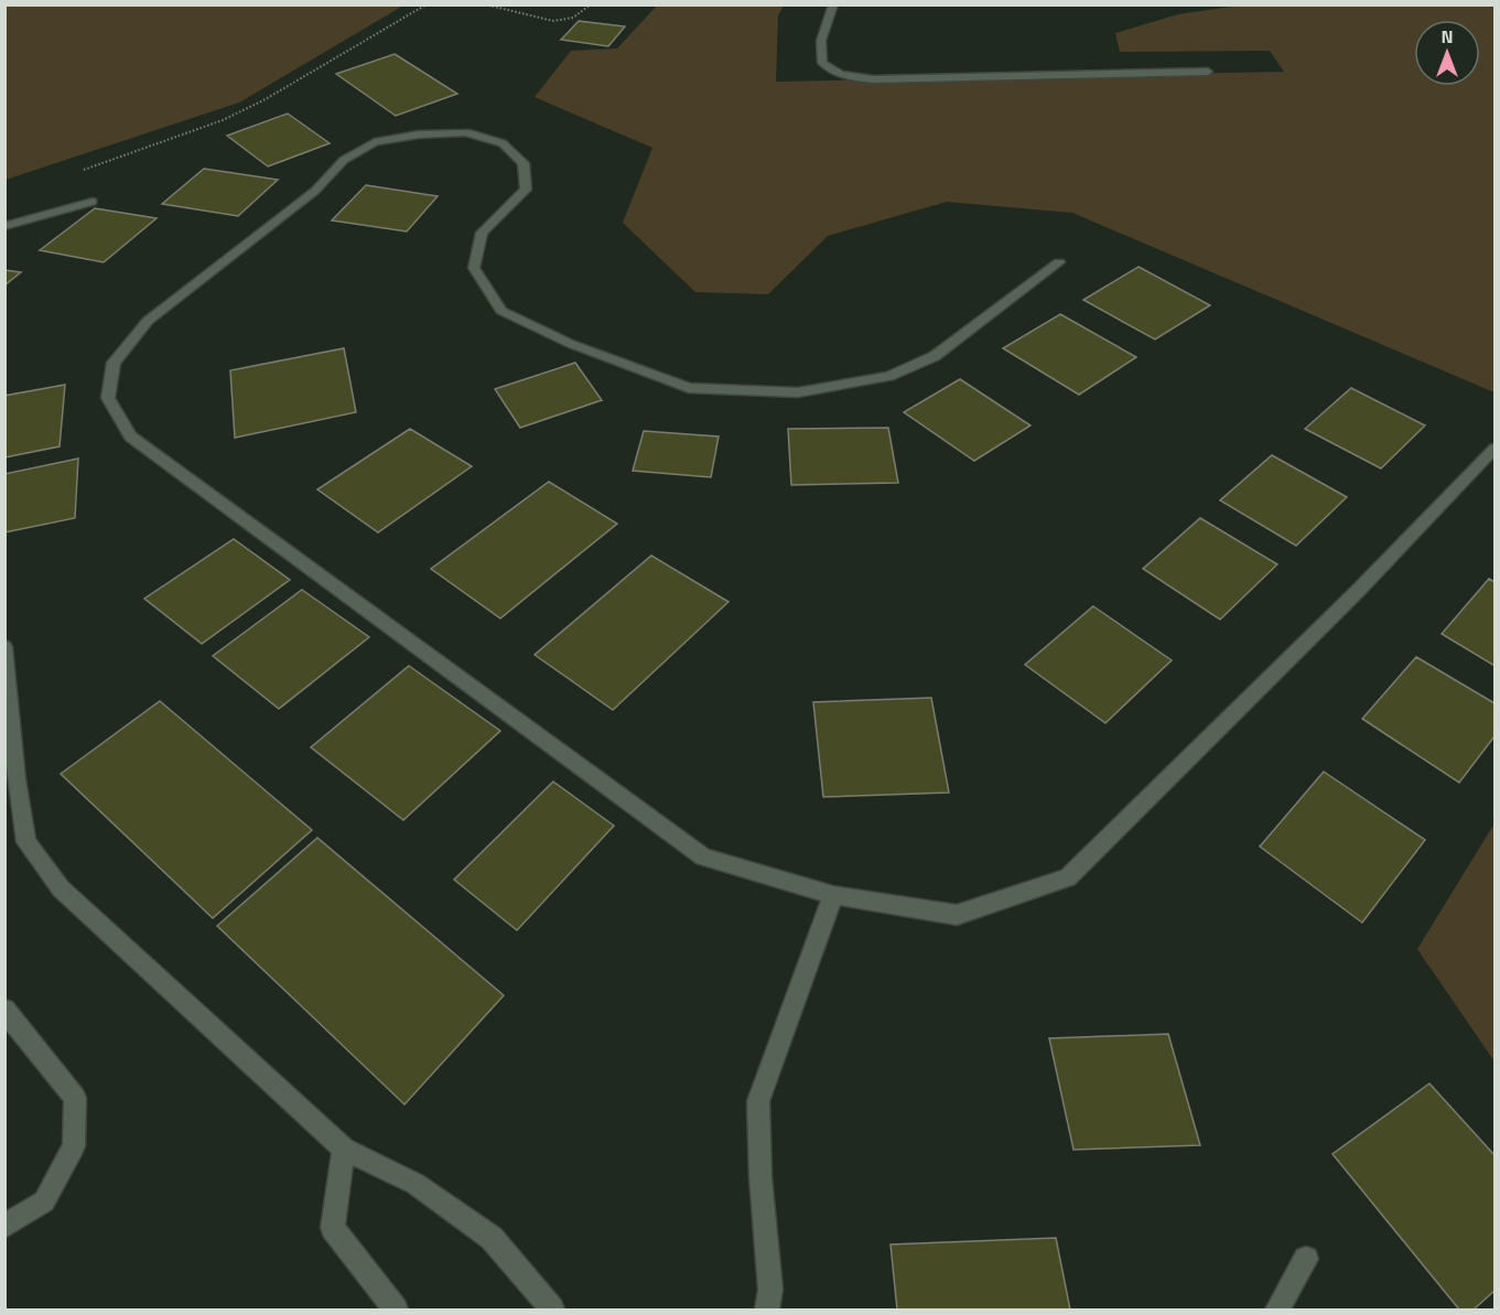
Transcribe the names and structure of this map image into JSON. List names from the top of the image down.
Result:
{
  "north": "top"
}
